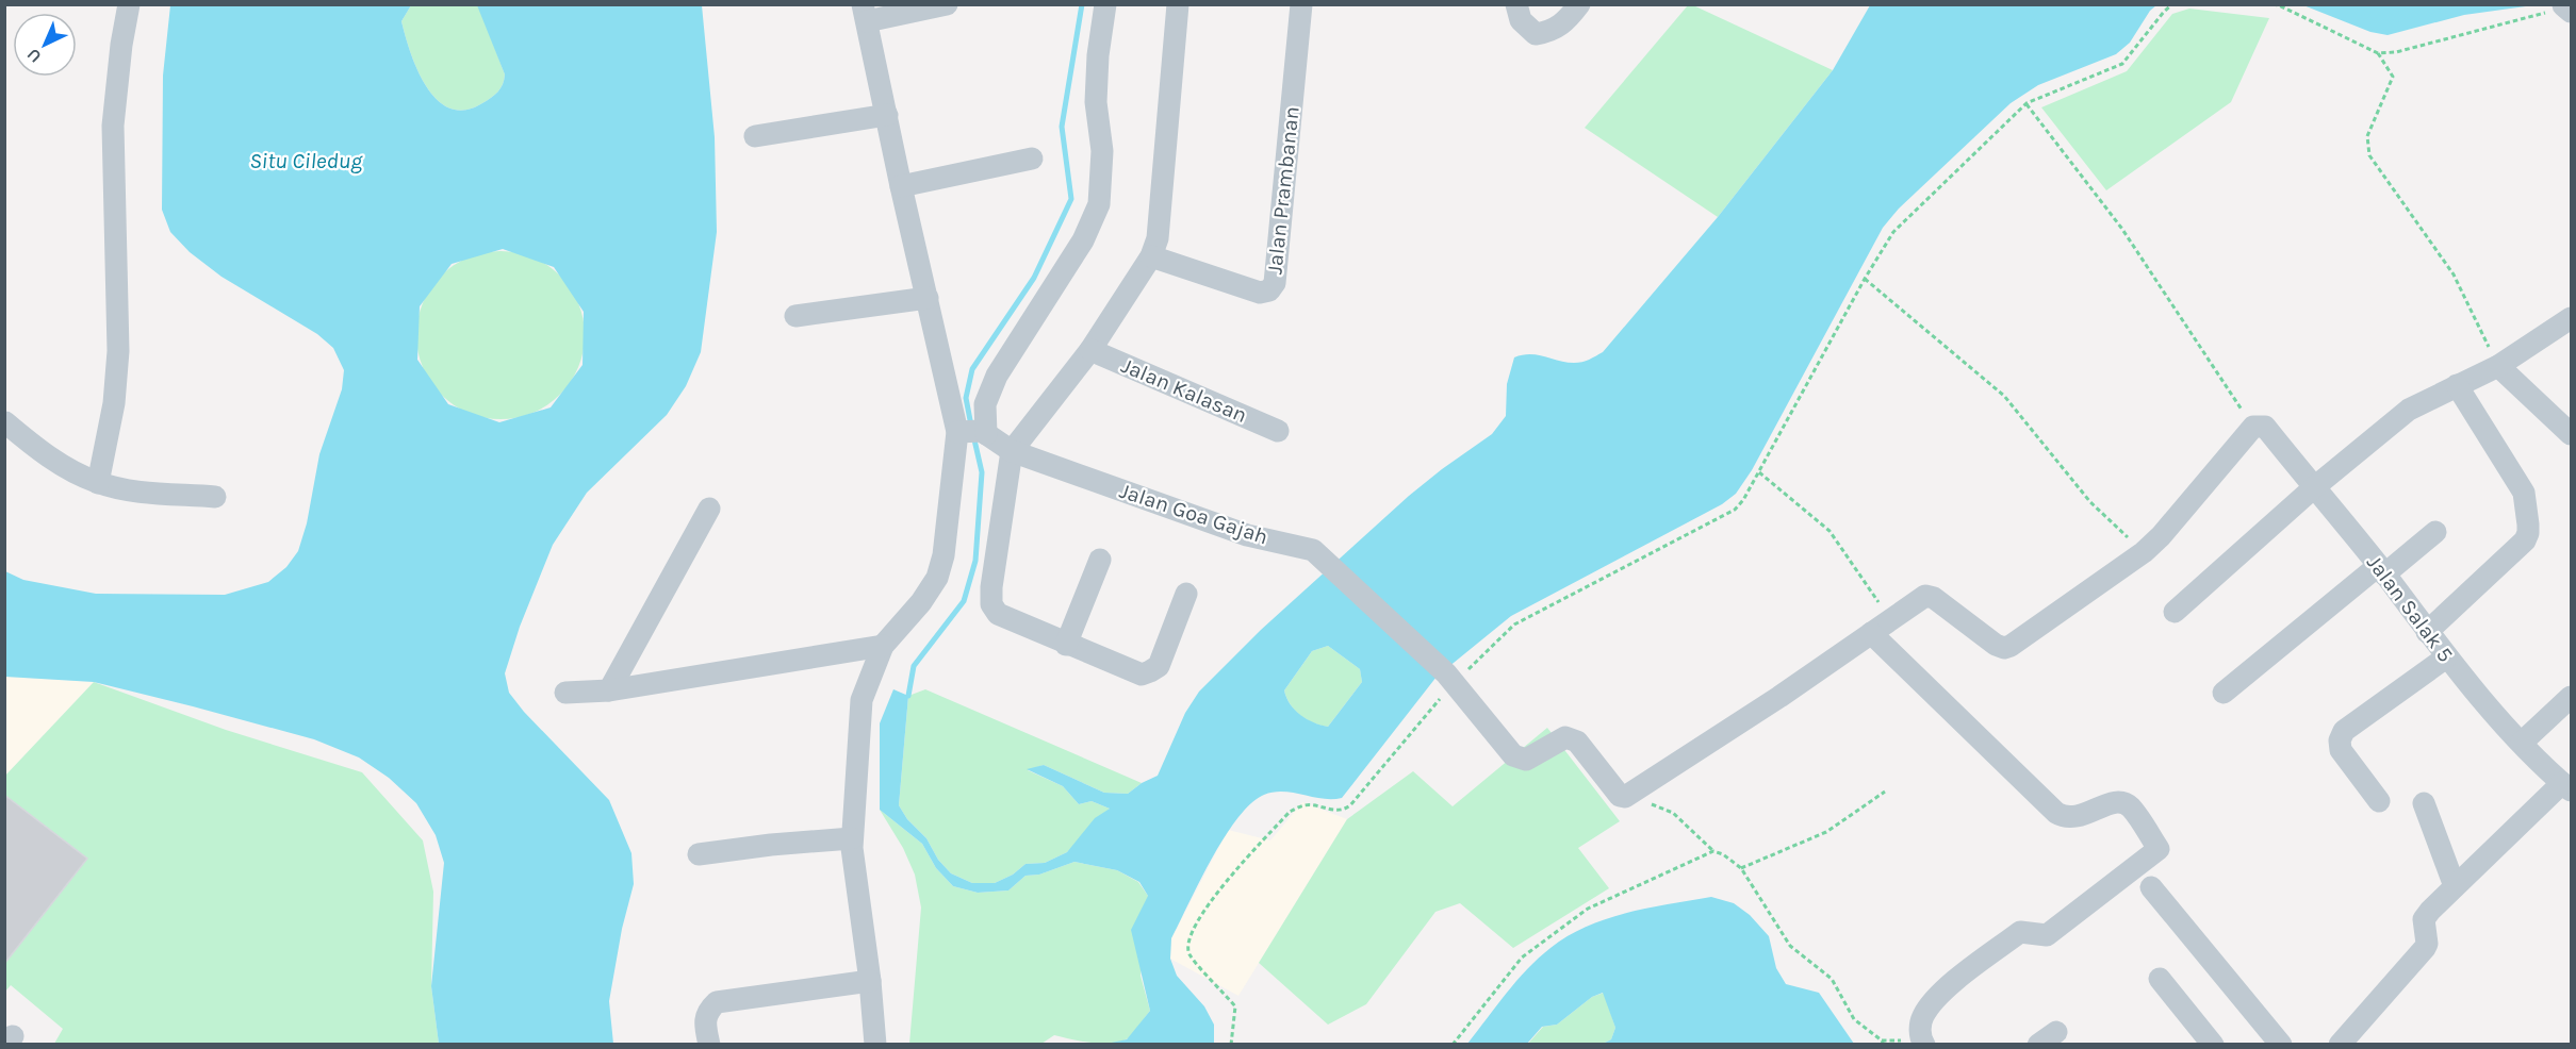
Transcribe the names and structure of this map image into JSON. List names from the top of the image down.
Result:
{
  "streets": {
    "street": [
      "Jalan Prambanan",
      "Jalan Kalasan",
      "Jalan Goa Gajah",
      "Jalan Salak 5"
    ]
  },
  "water": ["Situ Ciledug"],
  "north": "bottom left"
}
